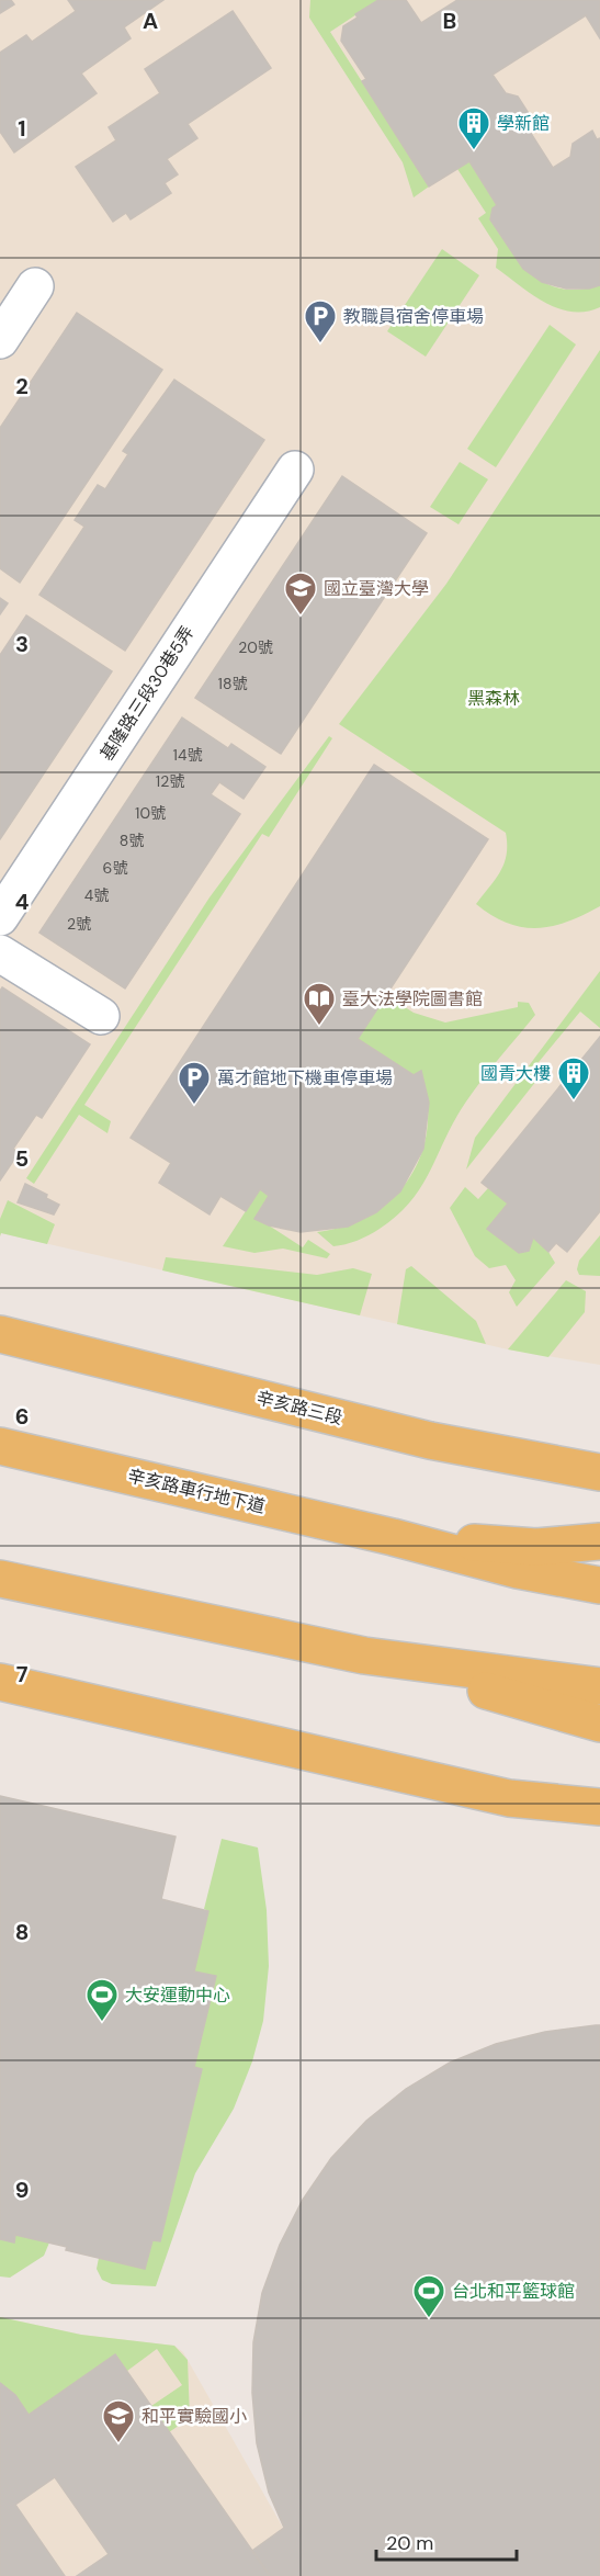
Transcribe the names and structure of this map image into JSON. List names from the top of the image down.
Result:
{
  "streets": {
    "main road": ["辛亥路三段", "辛亥路車行地下道"],
    "lane": ["基隆路三段30巷5弄"]
  },
  "parks": ["黑森林"],
  "places": {
    "building": ["學新館", "國青大樓"],
    "parking": ["教職員宿舍停車場", "萬才館地下機車停車場"],
    "school or university": ["國立臺灣大學", "和平實驗國小"],
    "library": ["臺大法學院圖書館"],
    "sports": ["大安運動中心", "台北和平籃球館"]
  },
  "house_numbers": [
    "20號",
    "18號",
    "14號",
    "12號",
    "10號",
    "8號",
    "6號",
    "4號",
    "2號"
  ],
  "scale_bar": "20 m",
  "grid": {
    "columns": ["A", "B"],
    "rows": [
      "1",
      "2",
      "3",
      "4",
      "5",
      "6",
      "7",
      "8",
      "9"
    ]
  }
}
